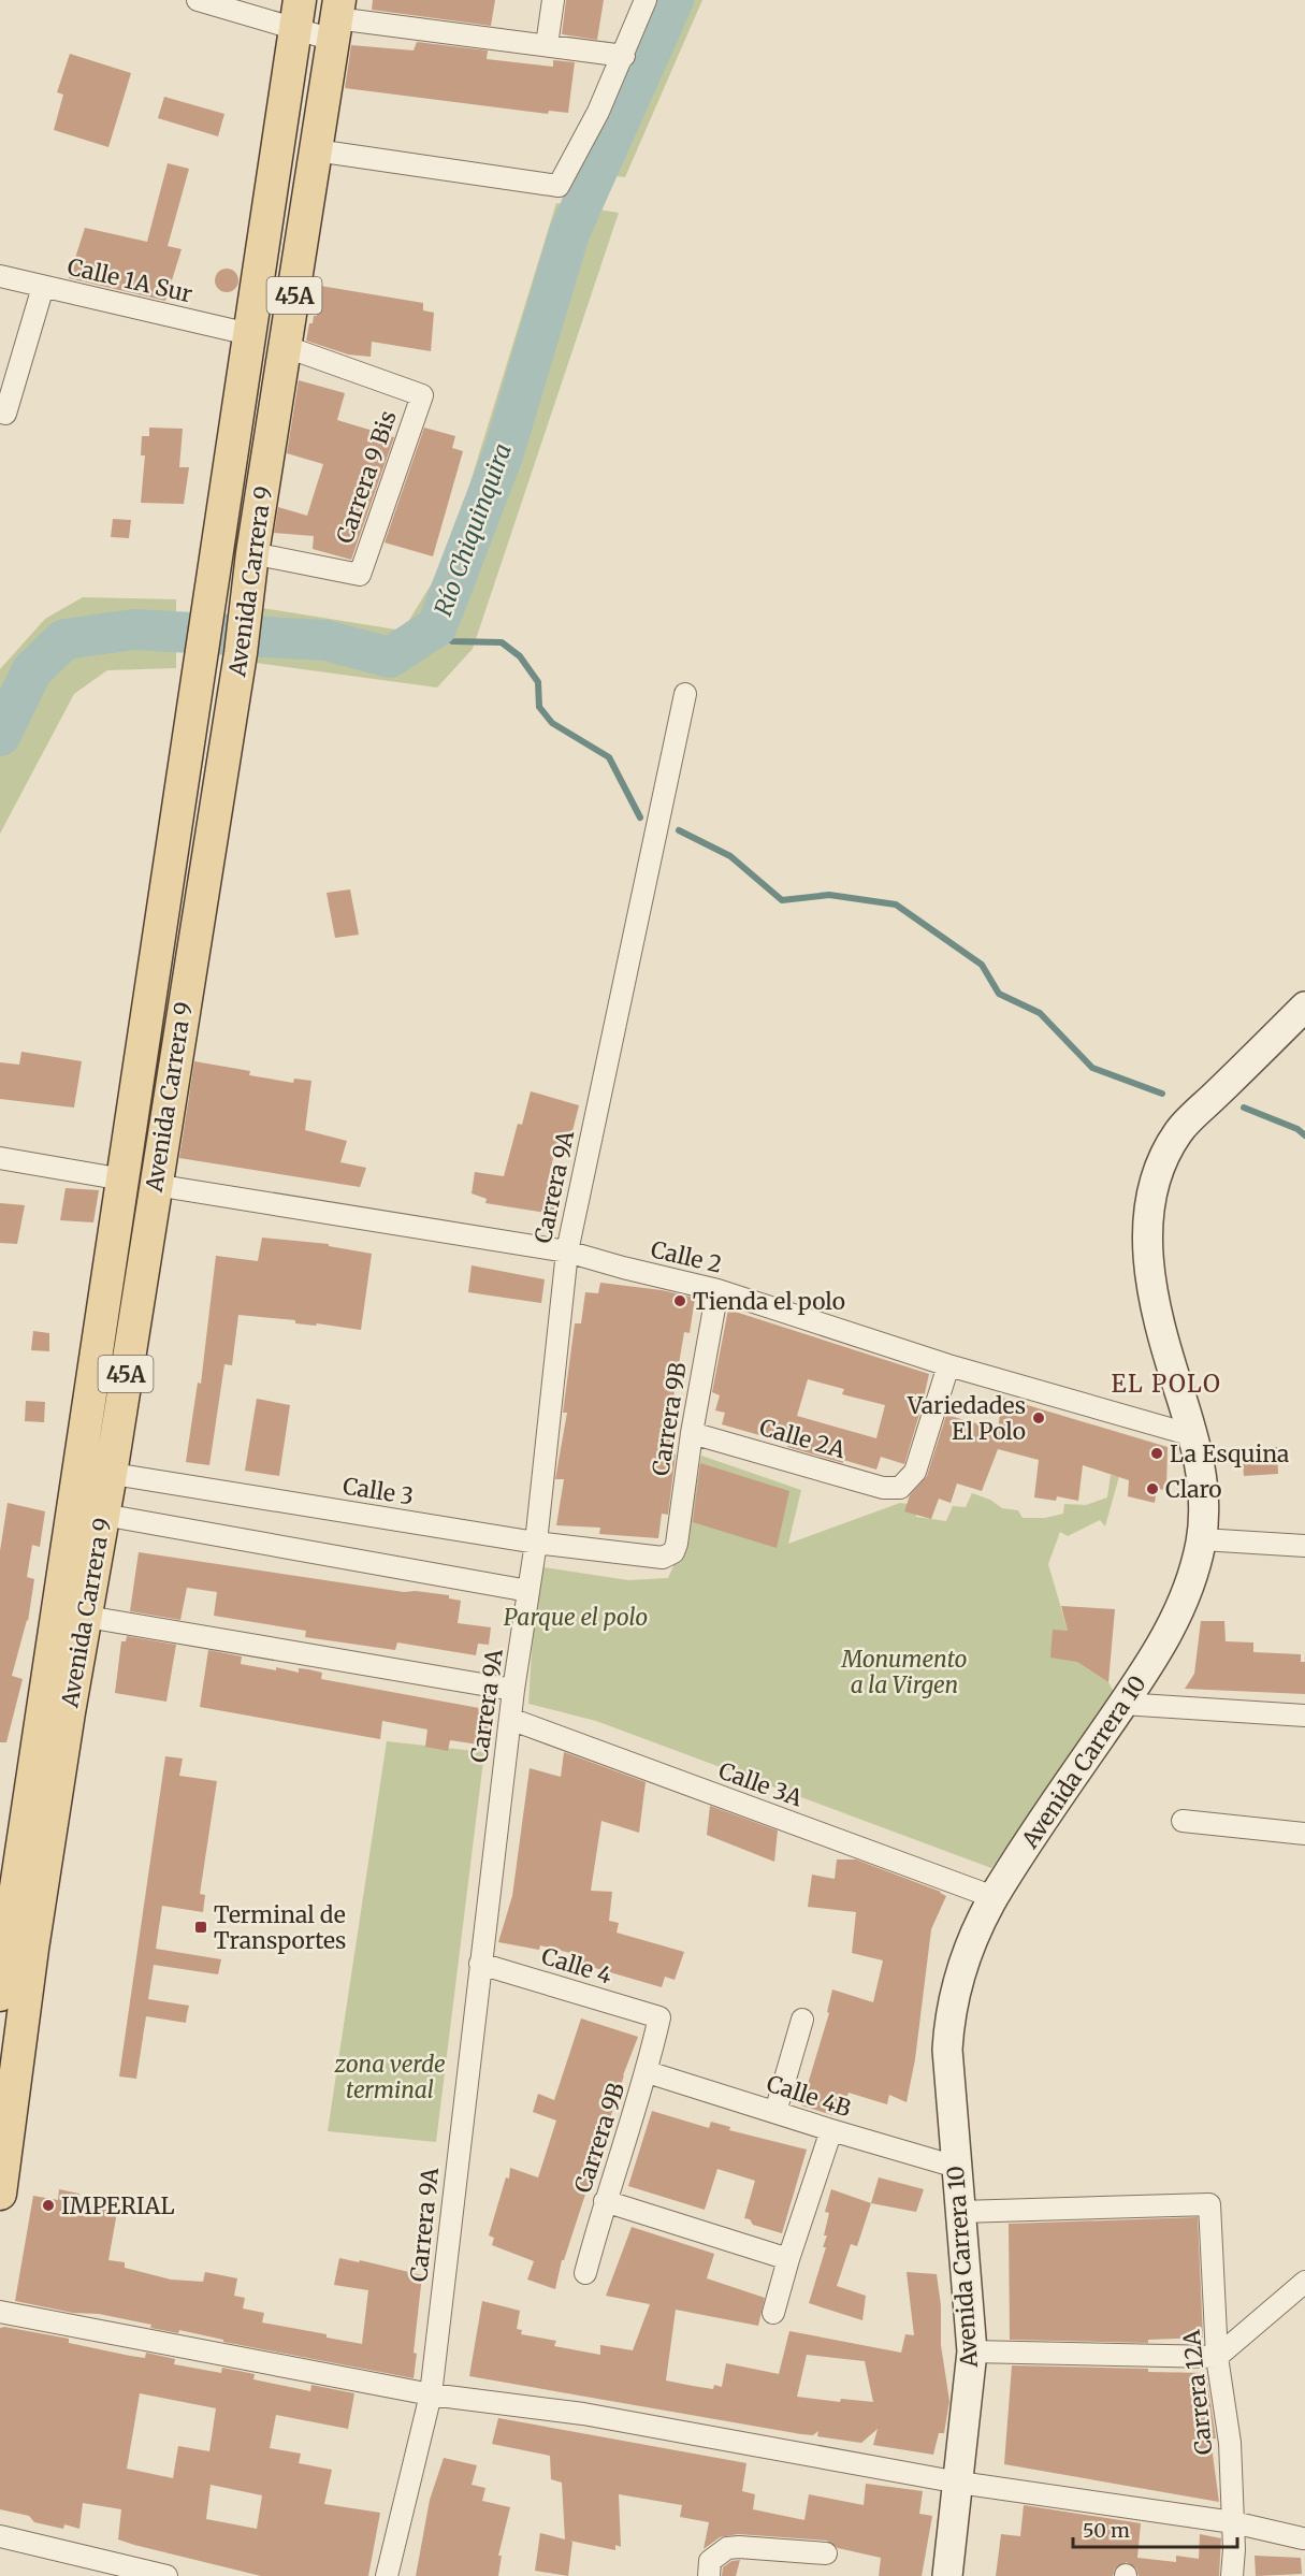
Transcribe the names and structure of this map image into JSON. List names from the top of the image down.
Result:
{
  "streets": {
    "main road": ["45A", "Avenida Carrera 9", "Avenida Carrera 10"],
    "street": [
      "Calle 1A Sur",
      "Carrera 9 Bis",
      "Carrera 9A",
      "Calle 2",
      "Carrera 9B",
      "Calle 2A",
      "Calle 3",
      "Calle 3A",
      "Calle 4",
      "Calle 4B",
      "Carrera 12A"
    ]
  },
  "crossings": [
    ["Calle 1A Sur", "Avenida Carrera 9"],
    ["Carrera 9 Bis", "Avenida Carrera 9"],
    ["Avenida Carrera 9", "Calle 2"],
    ["Avenida Carrera 9", "Calle 3"],
    ["Carrera 9A", "Calle 2"],
    ["Carrera 9A", "Calle 3"],
    ["Carrera 9A", "Calle 3A"],
    ["Carrera 9A", "Calle 4"],
    ["Calle 2", "Carrera 9B"],
    ["Calle 2", "Calle 2A"],
    ["Calle 2", "Avenida Carrera 10"],
    ["Carrera 9B", "Calle 2A"],
    ["Carrera 9B", "Calle 3"],
    ["Carrera 9B", "Calle 4"],
    ["Carrera 9B", "Calle 4B"],
    ["Avenida Carrera 10", "Calle 3A"],
    ["Avenida Carrera 10", "Calle 4B"],
    ["Avenida Carrera 10", "Carrera 12A"]
  ],
  "districts": ["EL POLO"],
  "water": ["Río Chiquinquira"],
  "parks": ["Parque el polo", "Monumento a la Virgen", "zona verde terminal"],
  "places": {
    "other": [
      "Tienda el polo",
      "Variedades El Polo",
      "La Esquina",
      "Claro",
      "IMPERIAL"
    ],
    "transit": ["Terminal de Transportes"]
  },
  "scale_bar": "50 m"
}
